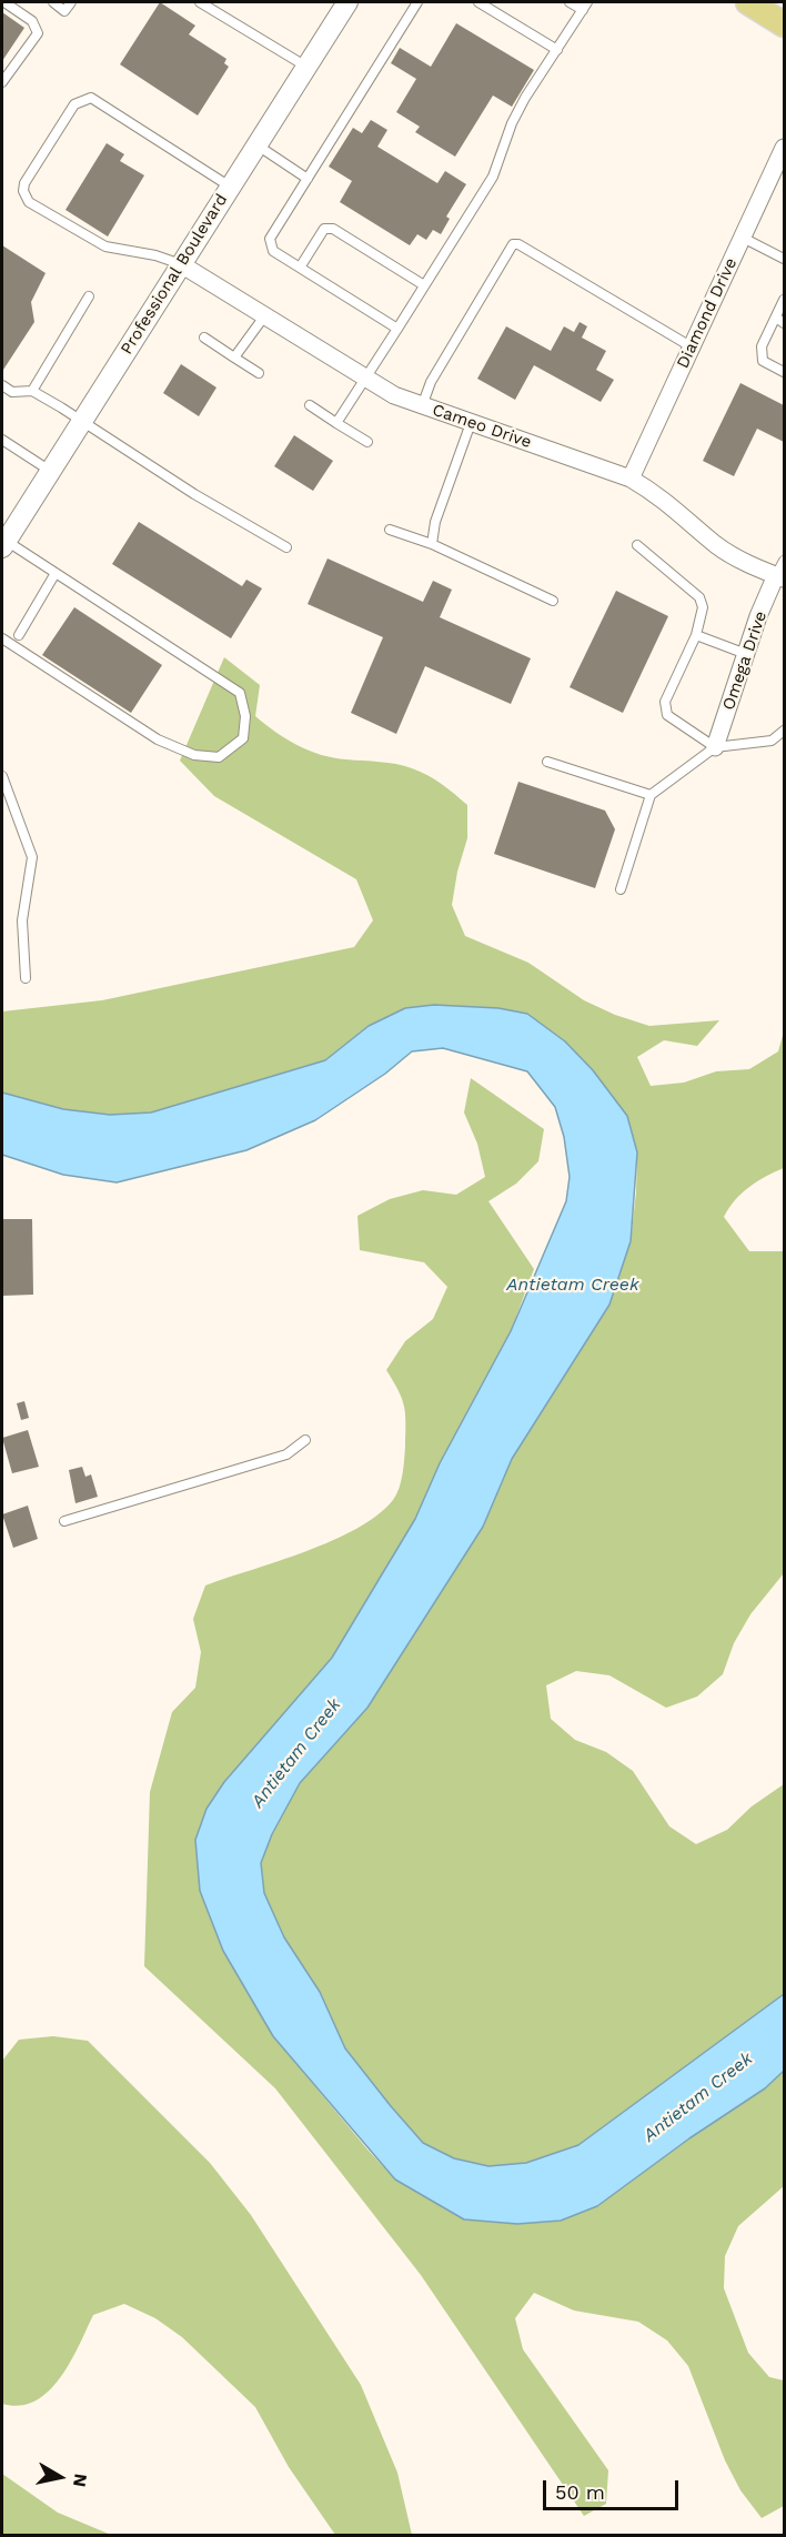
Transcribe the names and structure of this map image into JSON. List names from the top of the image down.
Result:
{
  "streets": {
    "street": [
      "Professional Boulevard",
      "Diamond Drive",
      "Cameo Drive",
      "Omega Drive"
    ]
  },
  "crossings": [
    ["Professional Boulevard", "Cameo Drive"],
    ["Diamond Drive", "Cameo Drive"],
    ["Cameo Drive", "Omega Drive"]
  ],
  "water": ["Antietam Creek"],
  "scale_bar": "50 m",
  "north": "right"
}
